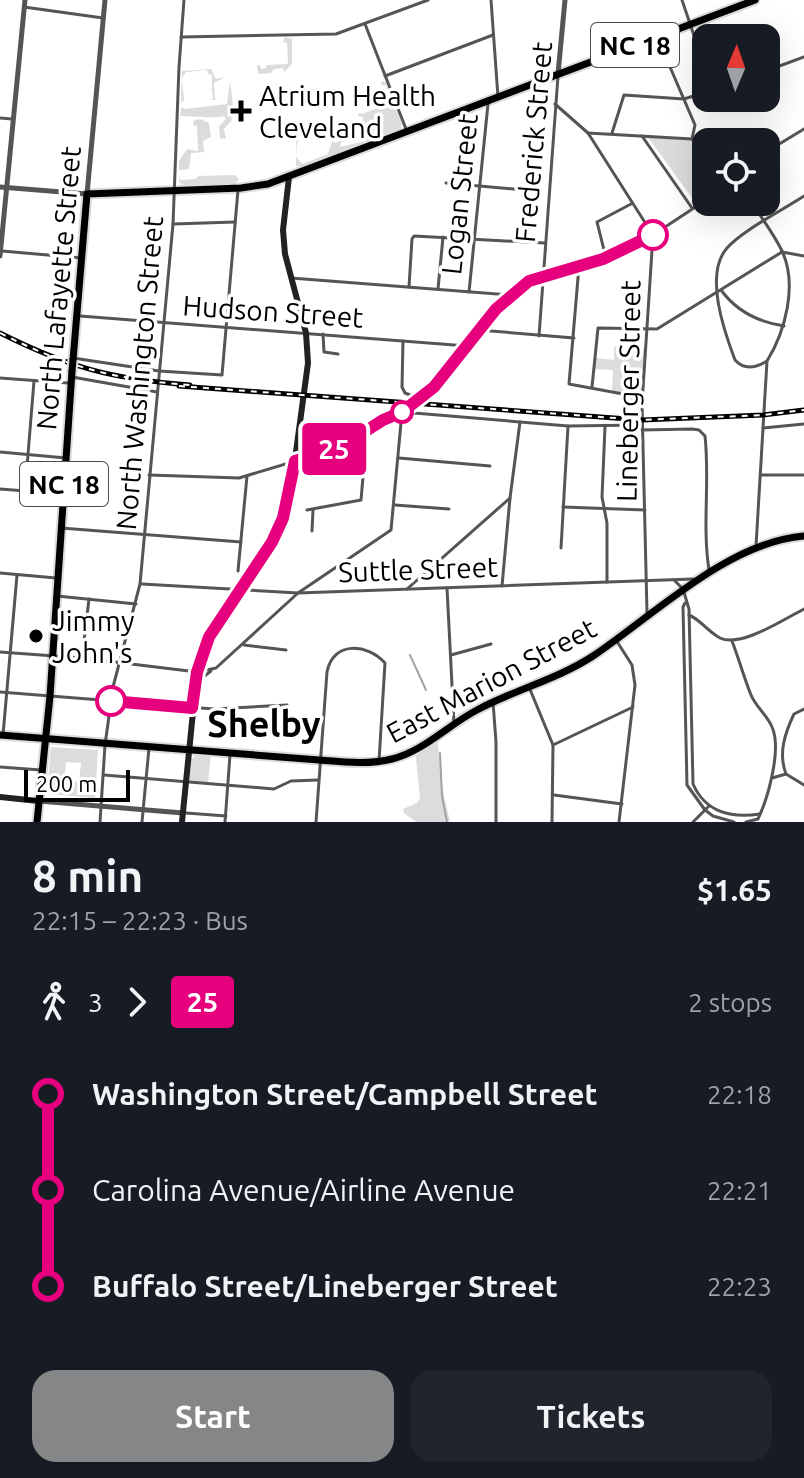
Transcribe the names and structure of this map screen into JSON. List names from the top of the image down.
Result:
{
  "streets": {
    "main road": ["NC 18", "North Lafayette Street", "East Marion Street"],
    "street": [
      "Frederick Street",
      "Logan Street",
      "Hudson Street",
      "North Washington Street",
      "Lineberger Street",
      "Suttle Street"
    ]
  },
  "crossings": [
    ["NC 18", "Frederick Street"],
    ["NC 18", "Logan Street"],
    ["NC 18", "North Lafayette Street"],
    ["NC 18", "North Washington Street"],
    ["North Lafayette Street", "Hudson Street"],
    ["North Lafayette Street", "East Marion Street"],
    ["Hudson Street", "North Washington Street"],
    ["North Washington Street", "Suttle Street"],
    ["North Washington Street", "East Marion Street"],
    ["Lineberger Street", "Suttle Street"],
    ["Lineberger Street", "East Marion Street"],
    ["Suttle Street", "East Marion Street"]
  ],
  "districts": ["Shelby"],
  "places": {
    "health": ["Atrium Health Cleveland"],
    "other": ["Jimmy John's"]
  },
  "lines": ["bus line 25"],
  "scale_bar": "200 m",
  "north": "top",
  "page": {
    "on_map": "25",
    "scale": "200 m",
    "heading": ["8 min", "22:15 – 22:23 · Bus", "$1.65"],
    "legs": ["3", "25", "2 stops"],
    "list": [
      {
        "name": "Washington Street/Campbell Street",
        "value": "22:18"
      },
      {
        "name": "Carolina Avenue/Airline Avenue",
        "value": "22:21"
      },
      {
        "name": "Buffalo Street/Lineberger Street",
        "value": "22:23"
      }
    ],
    "buttons": ["Start", "Tickets"]
  }
}
